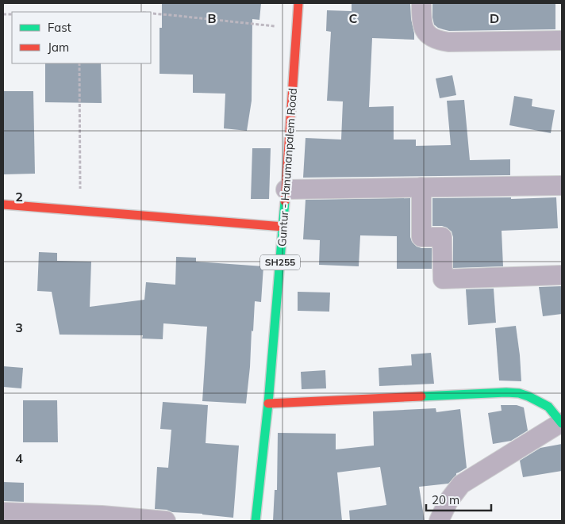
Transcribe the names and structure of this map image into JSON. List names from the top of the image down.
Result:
{
  "streets": {
    "street": ["Guntur - Hanumanpalem Road", "SH255"]
  },
  "legend": ["Fast", "Jam"],
  "scale_bar": "20 m",
  "grid": {
    "columns": ["B", "C", "D"],
    "rows": ["2", "3", "4"]
  }
}
